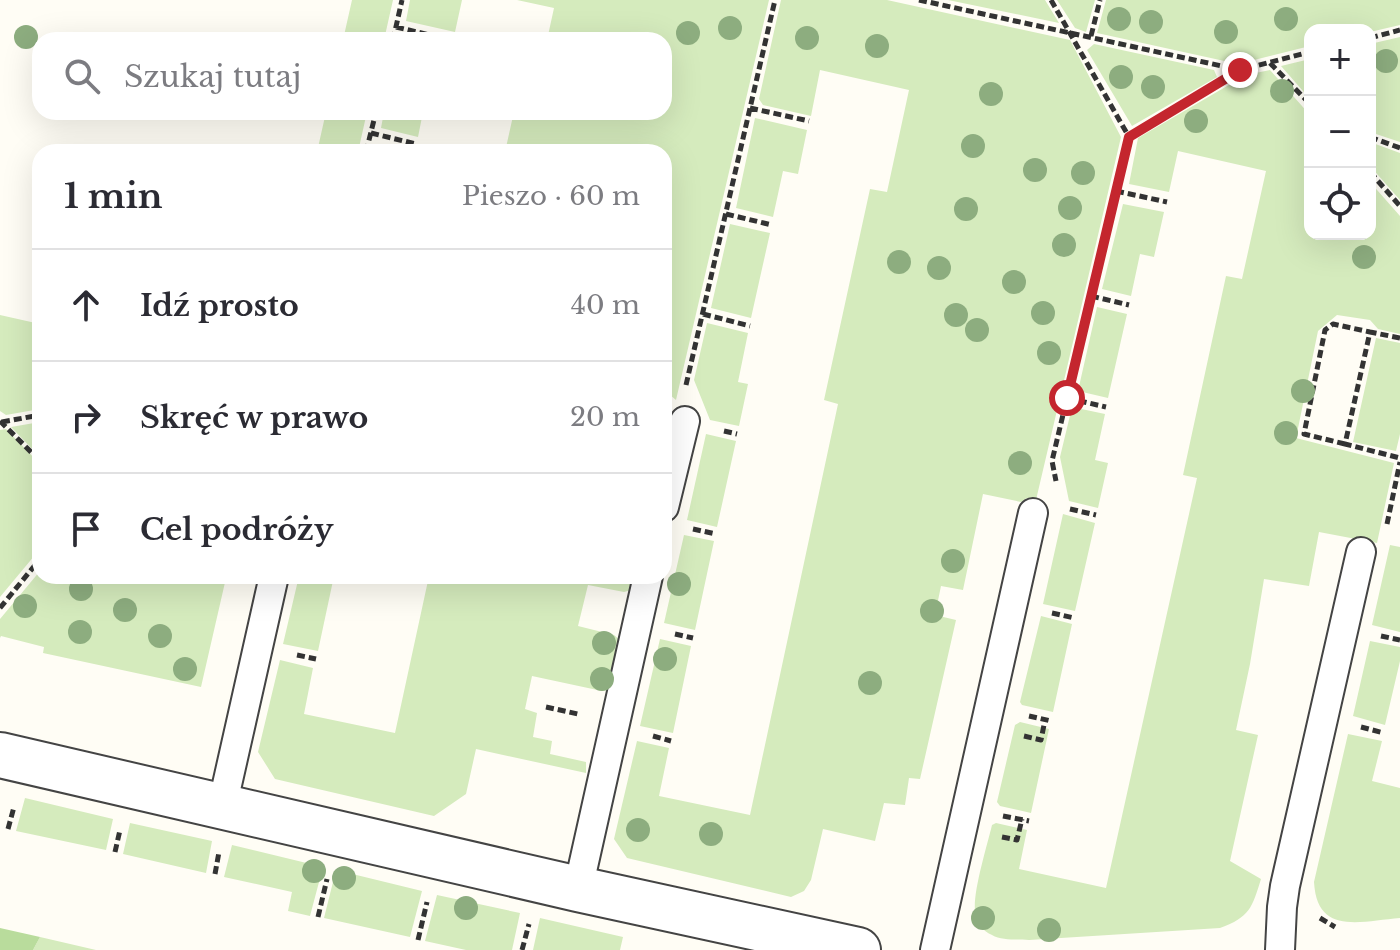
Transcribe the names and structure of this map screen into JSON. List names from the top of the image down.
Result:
{
  "page": {
    "map_buttons": ["+", "−"],
    "search": "Szukaj tutaj",
    "heading": ["1 min", "Pieszo · 60 m"],
    "list": [
      ["Idź prosto", "40 m"],
      ["Skręć w prawo", "20 m"],
      "Cel podróży"
    ]
  }
}
